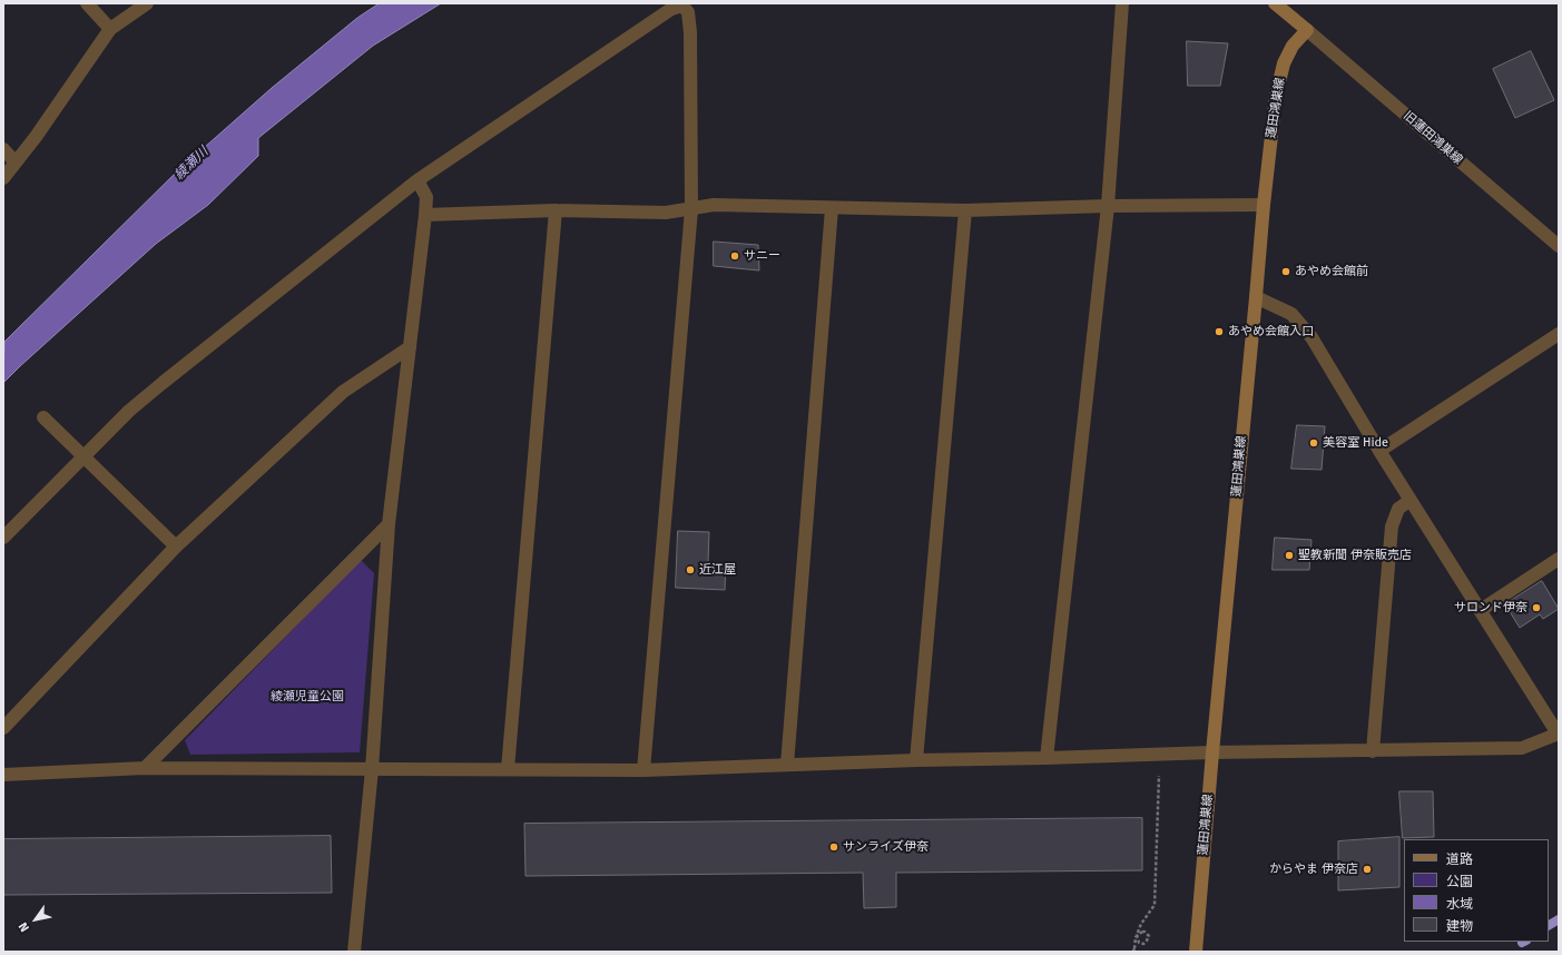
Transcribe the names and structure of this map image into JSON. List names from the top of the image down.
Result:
{
  "streets": {
    "main road": ["蓮田鴻巣線"],
    "street": ["旧蓮田鴻巣線"]
  },
  "crossings": [
    ["蓮田鴻巣線", "旧蓮田鴻巣線"]
  ],
  "water": ["綾瀬川"],
  "parks": ["綾瀬児童公園"],
  "places": [
    "サニー",
    "あやめ会館前",
    "あやめ会館入口",
    "美容室 Hide",
    "聖教新聞 伊奈販売店",
    "近江屋",
    "サロンド伊奈",
    "サンライズ伊奈",
    "からやま 伊奈店"
  ],
  "legend": [
    "道路",
    "公園",
    "水域",
    "建物"
  ],
  "north": "bottom left"
}
